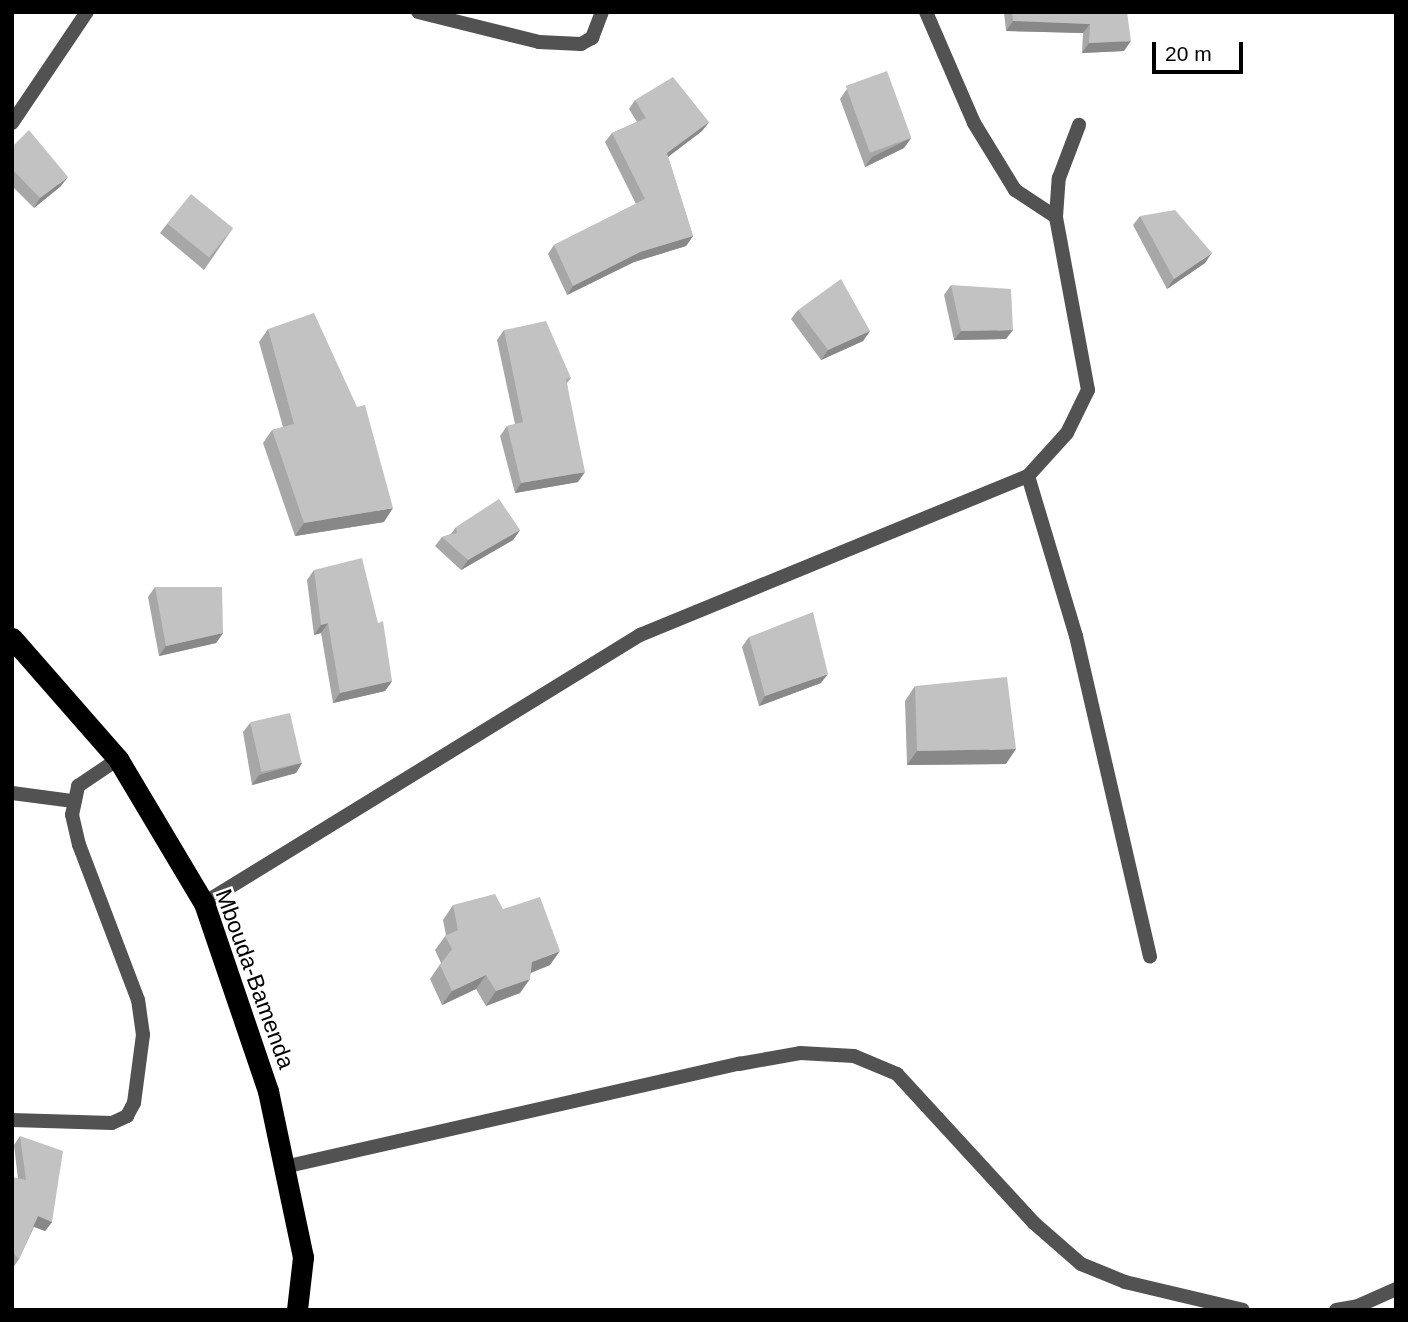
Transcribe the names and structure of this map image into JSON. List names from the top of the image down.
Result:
{
  "streets": {
    "highway": ["Mbouda-Bamenda"]
  },
  "scale_bar": "20 m"
}
